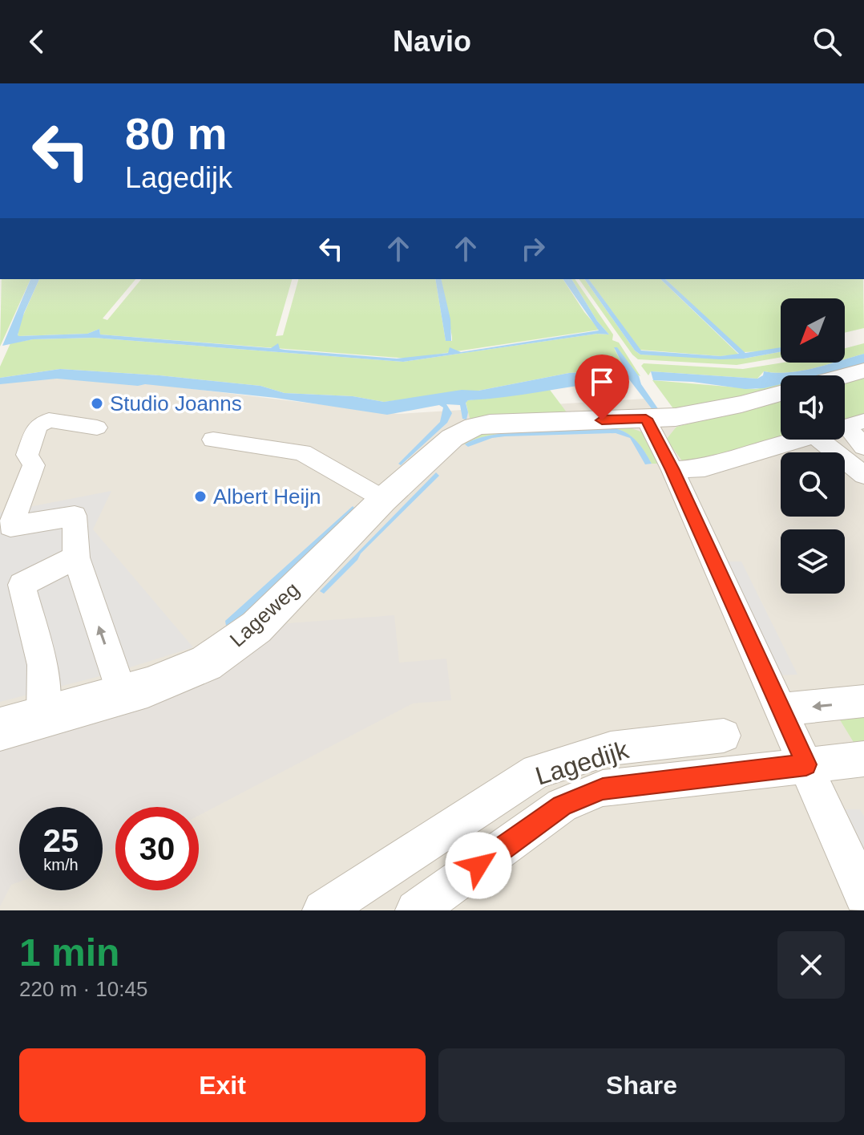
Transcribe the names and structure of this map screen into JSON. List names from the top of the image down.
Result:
{
  "streets": {
    "street": ["Lageweg", "Lagedijk"]
  },
  "places": ["Studio Joanns", "Albert Heijn"],
  "north": "bottom left",
  "page": {
    "header": "Navio",
    "turn": ["80 m", "Lagedijk"],
    "speed": "25 km/h",
    "limit": "30",
    "heading": ["1 min", "220 m · 10:45"],
    "buttons": ["Exit", "Share"]
  }
}
